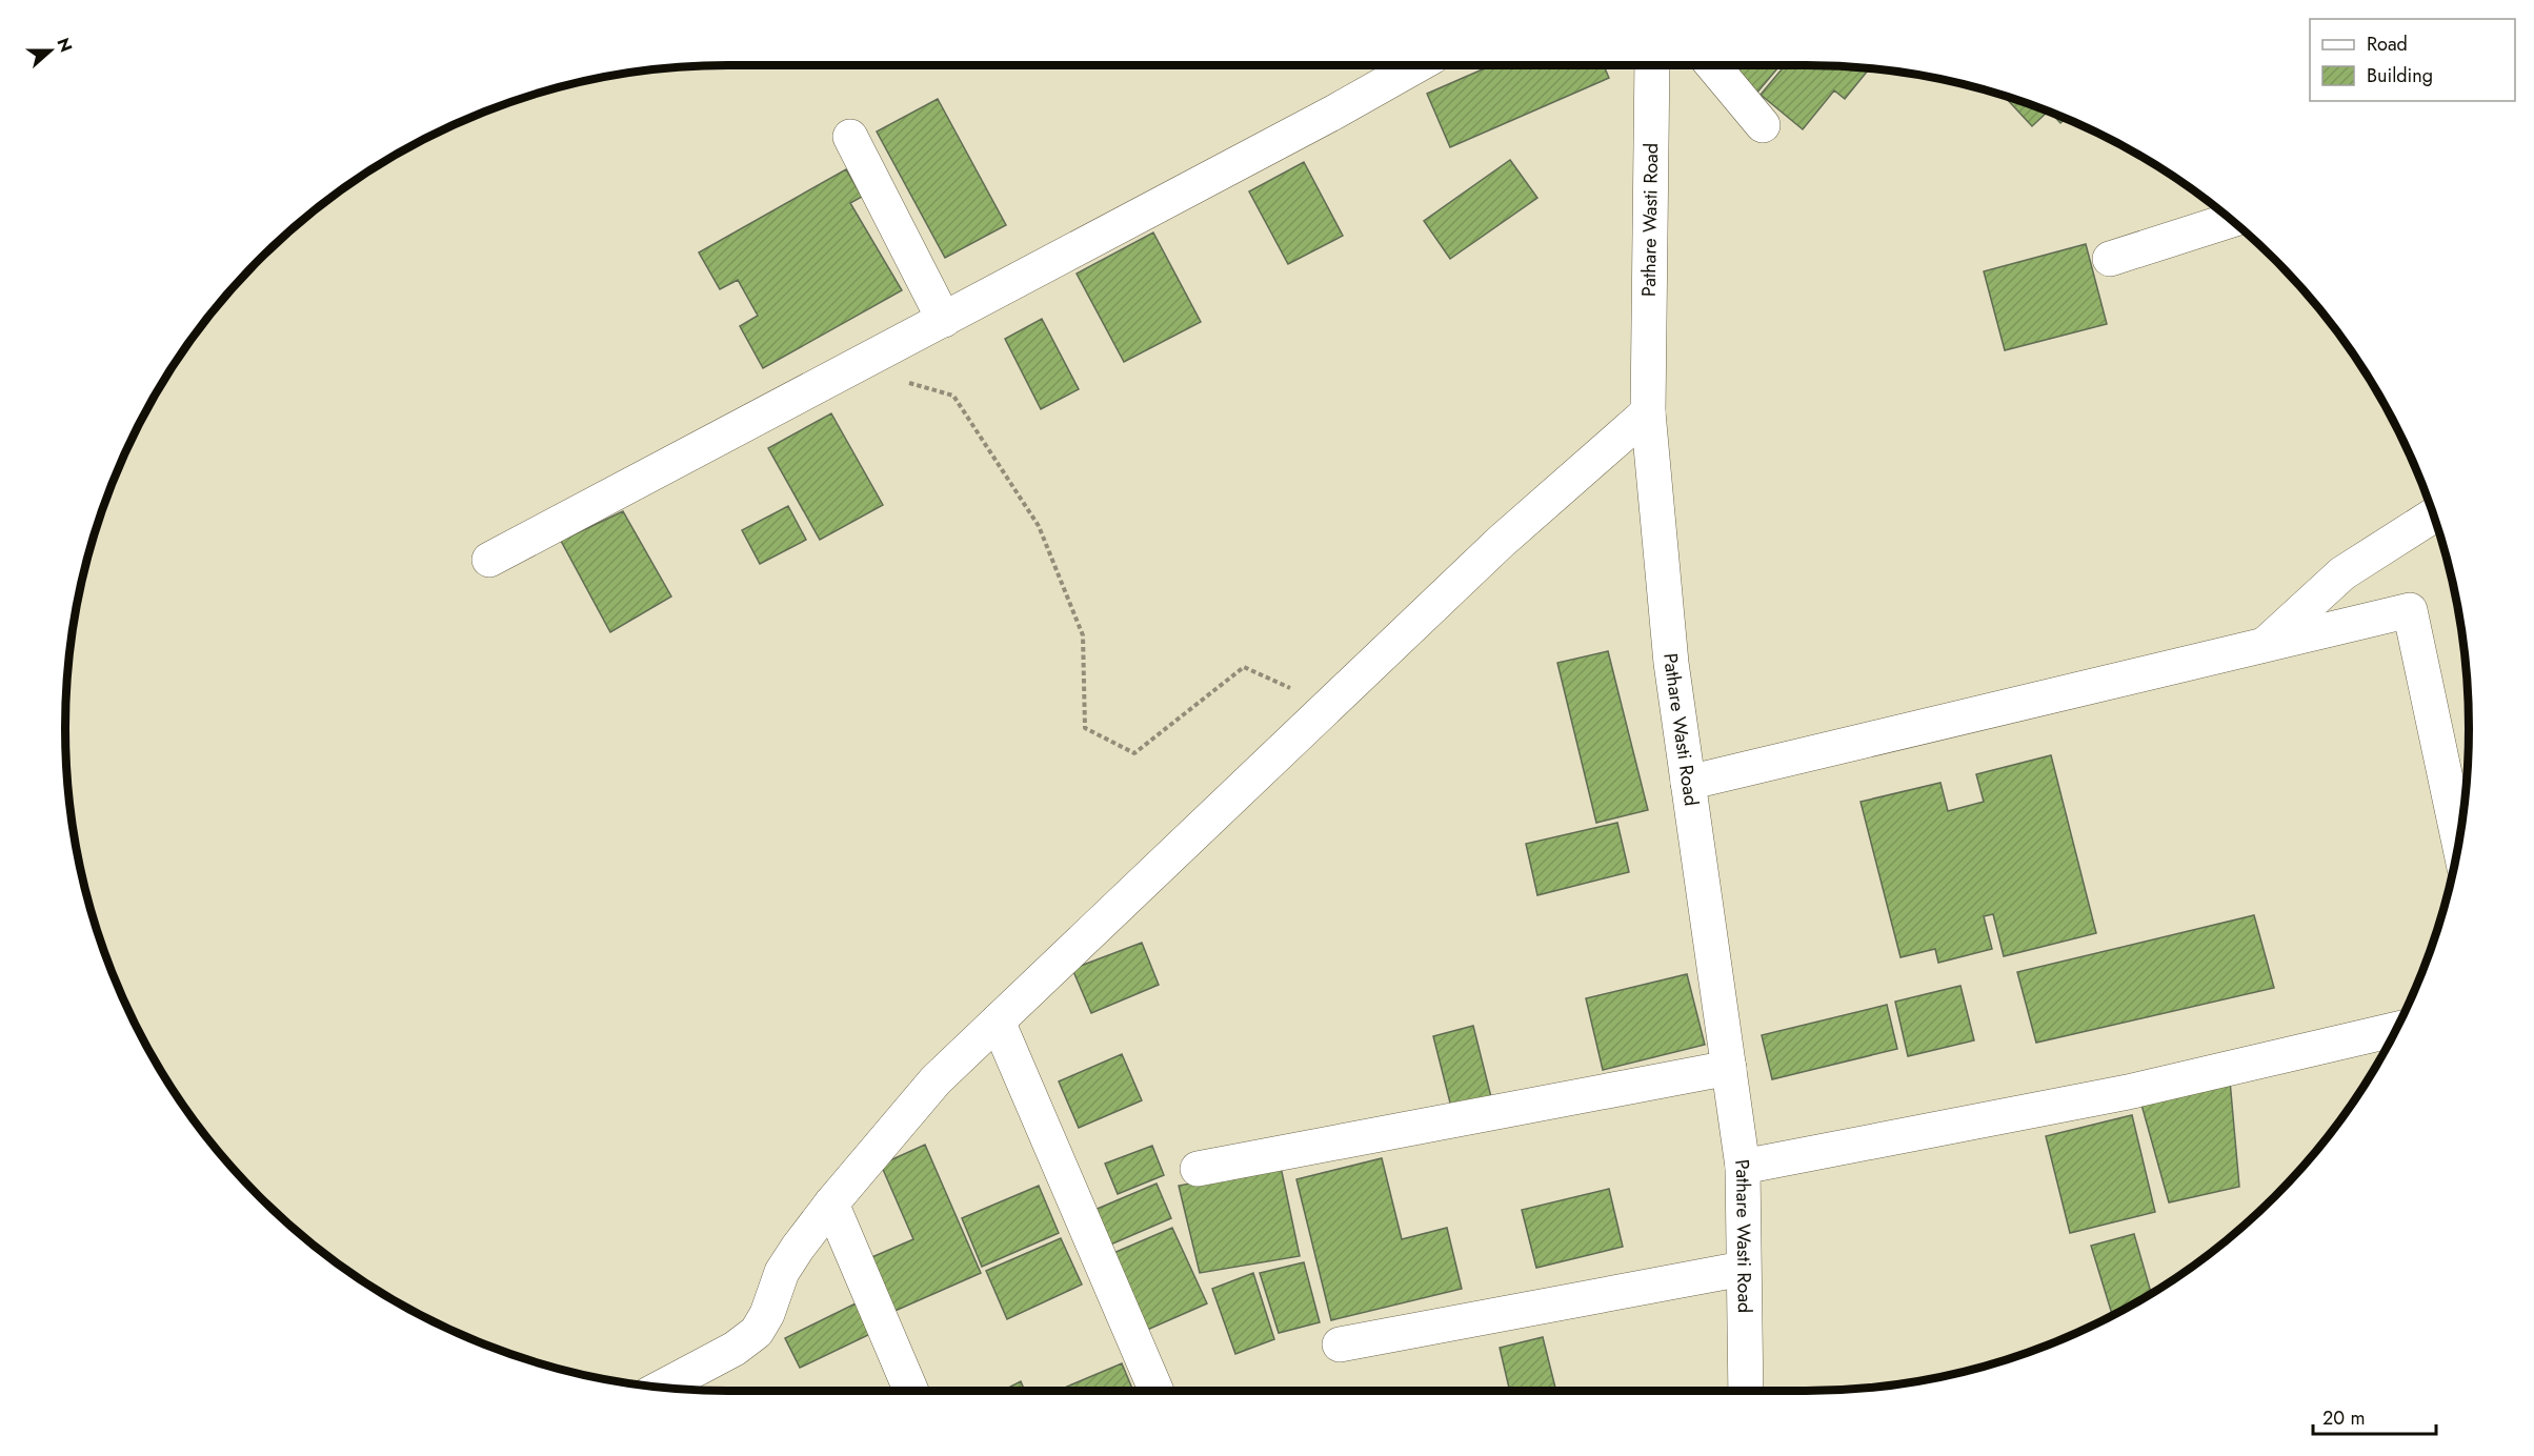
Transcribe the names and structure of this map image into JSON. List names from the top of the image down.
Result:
{
  "streets": {
    "street": ["Pathare Wasti Road"]
  },
  "legend": ["Road", "Building"],
  "scale_bar": "20 m",
  "north": "right"
}
